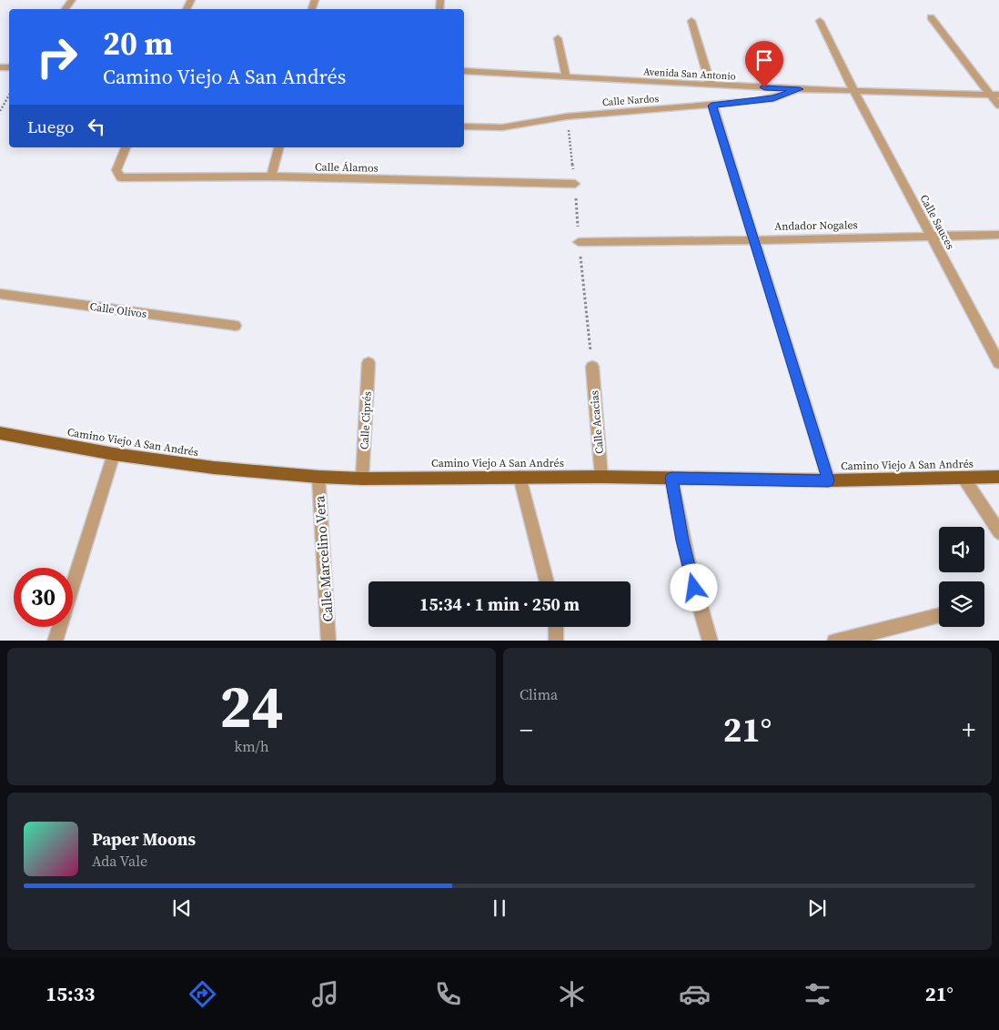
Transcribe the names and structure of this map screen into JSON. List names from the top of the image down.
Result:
{
  "streets": {
    "main road": ["Camino Viejo A San Andrés"],
    "street": [
      "Avenida San Antonio",
      "Calle Nardos",
      "Calle Álamos",
      "Calle Sauces",
      "Andador Nogales",
      "Calle Olivos",
      "Calle Ciprés",
      "Calle Acacias",
      "Calle Marcelino Vera"
    ]
  },
  "crossings": [
    ["Avenida San Antonio", "Calle Nardos"],
    ["Avenida San Antonio", "Calle Sauces"],
    ["Calle Sauces", "Andador Nogales"],
    ["Calle Ciprés", "Camino Viejo A San Andrés"],
    ["Calle Acacias", "Camino Viejo A San Andrés"],
    ["Camino Viejo A San Andrés", "Calle Marcelino Vera"]
  ],
  "page": {
    "turn": ["20 m", "Camino Viejo A San Andrés"],
    "then": "Luego",
    "limit": "30",
    "trip": "15:34 · 1 min · 250 m",
    "tile": [
      ["24", "km/h"],
      "Clima"
    ],
    "heat": ["−", "21°", "+"],
    "song": ["Paper Moons", "Ada Vale"],
    "tabs": ["15:33", "21°"]
  }
}
